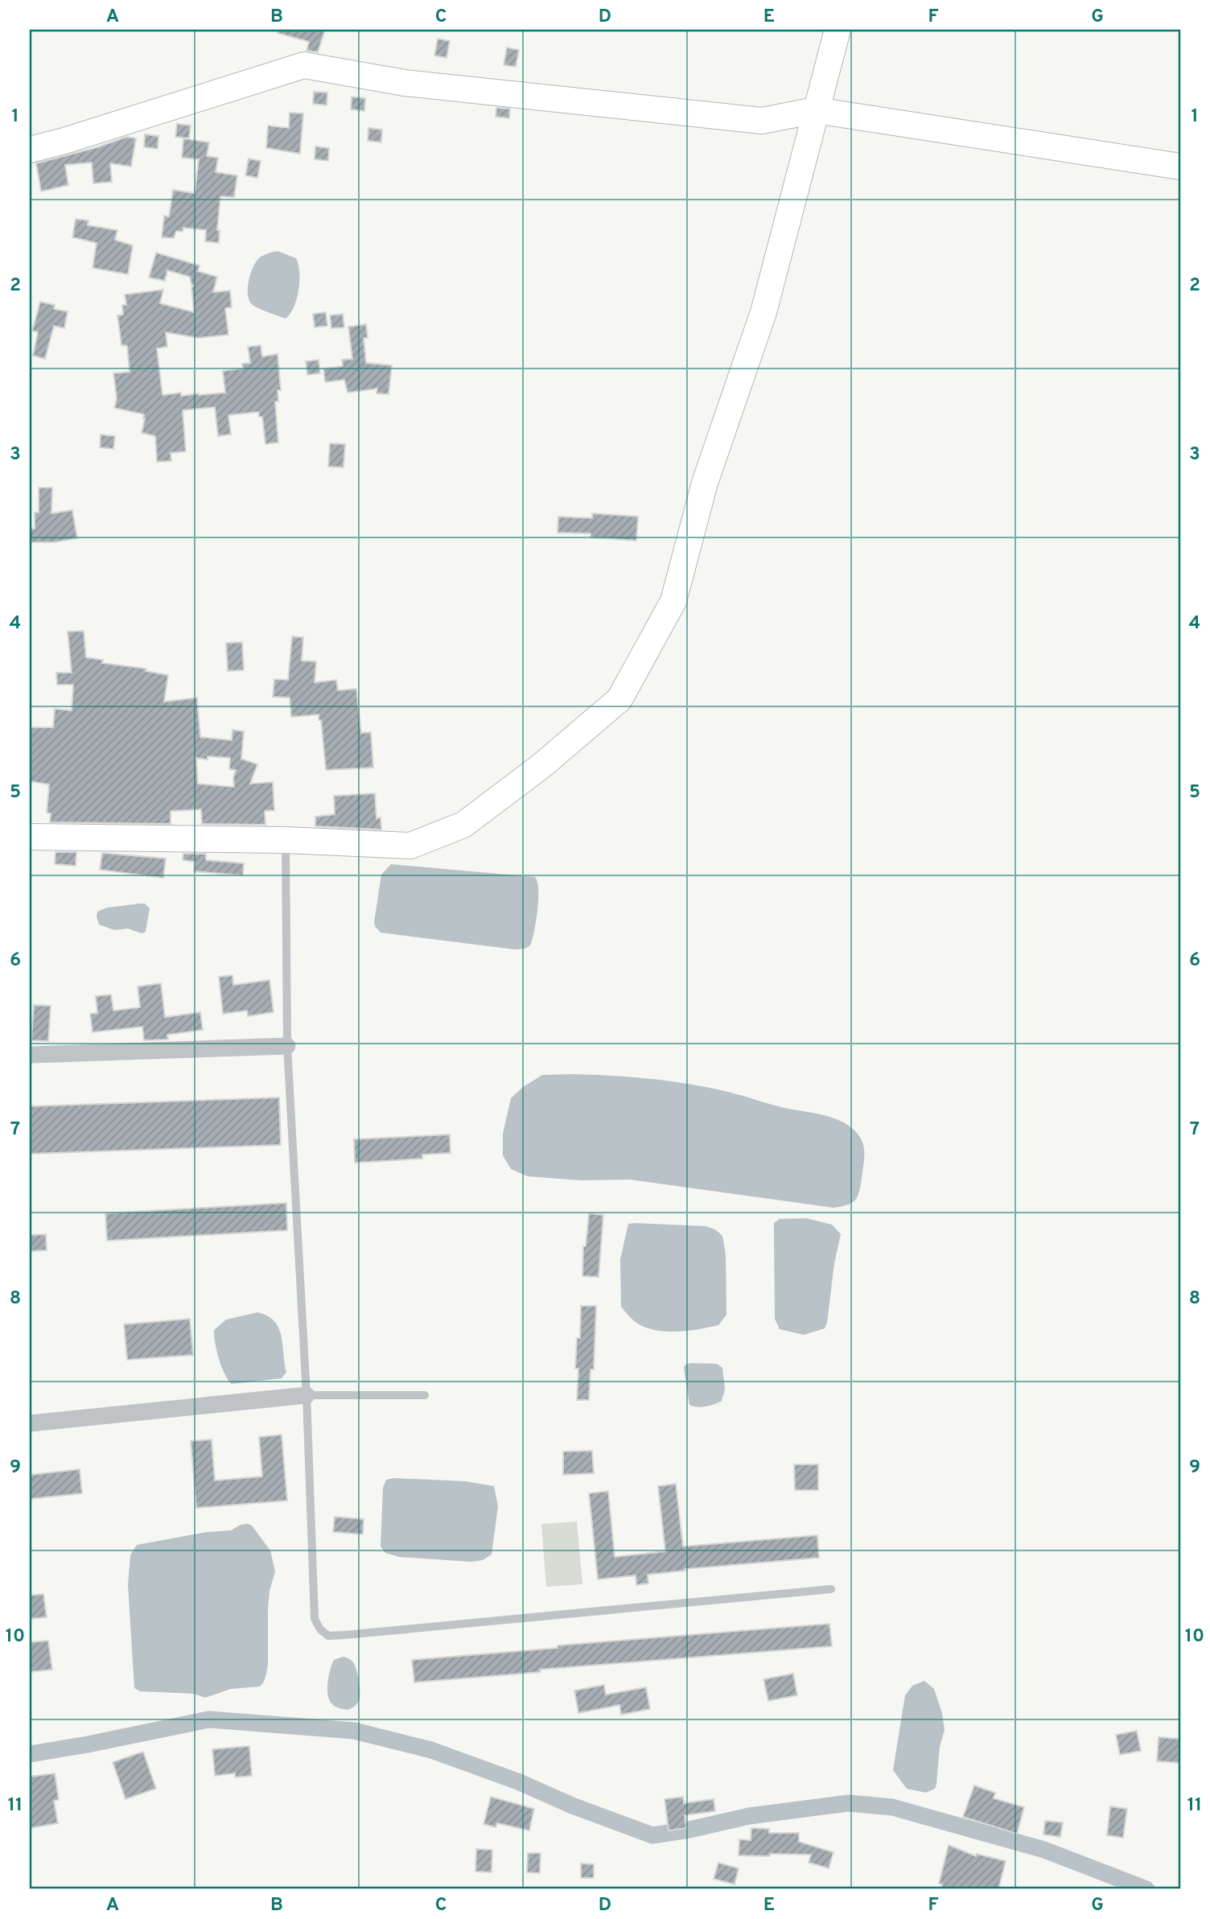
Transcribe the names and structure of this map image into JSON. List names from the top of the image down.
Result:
{
  "grid": {
    "columns": [
      "A",
      "B",
      "C",
      "D",
      "E",
      "F",
      "G"
    ],
    "rows": [
      "1",
      "2",
      "3",
      "4",
      "5",
      "6",
      "7",
      "8",
      "9",
      "10",
      "11"
    ]
  }
}
